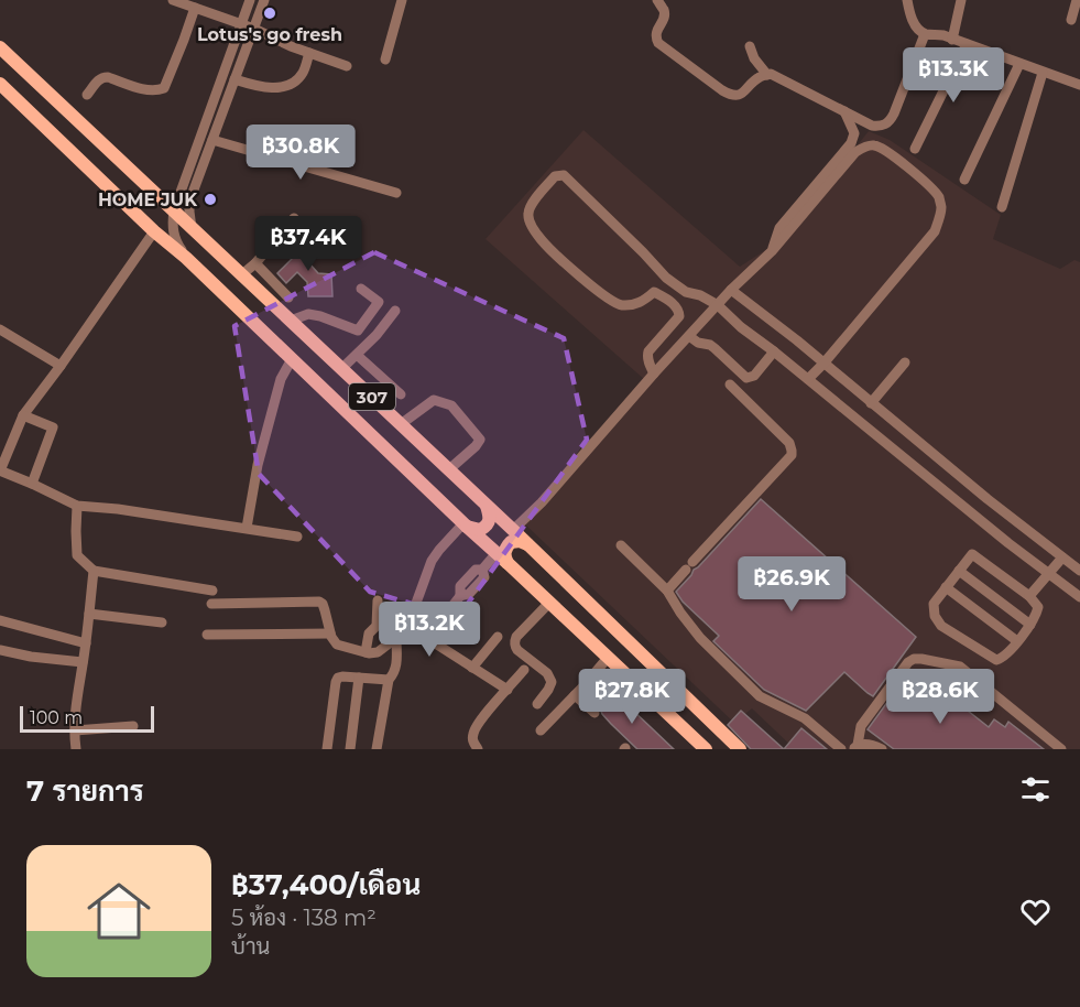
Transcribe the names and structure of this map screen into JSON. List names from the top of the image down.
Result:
{
  "streets": {
    "main road": ["307"]
  },
  "places": ["Lotus's go fresh", "HOME JUK"],
  "scale_bar": "100 m",
  "page": {
    "price": [
      "฿13.3K",
      "฿30.8K",
      "฿37.4K",
      "฿26.9K",
      "฿13.2K",
      "฿27.8K",
      "฿28.6K"
    ],
    "scale": "100 m",
    "heading": "7 รายการ",
    "list": [
      {
        "name": "฿37,400/เดือน",
        "note": "5 ห้อง · 138 m² · บ้าน"
      }
    ]
  }
}
